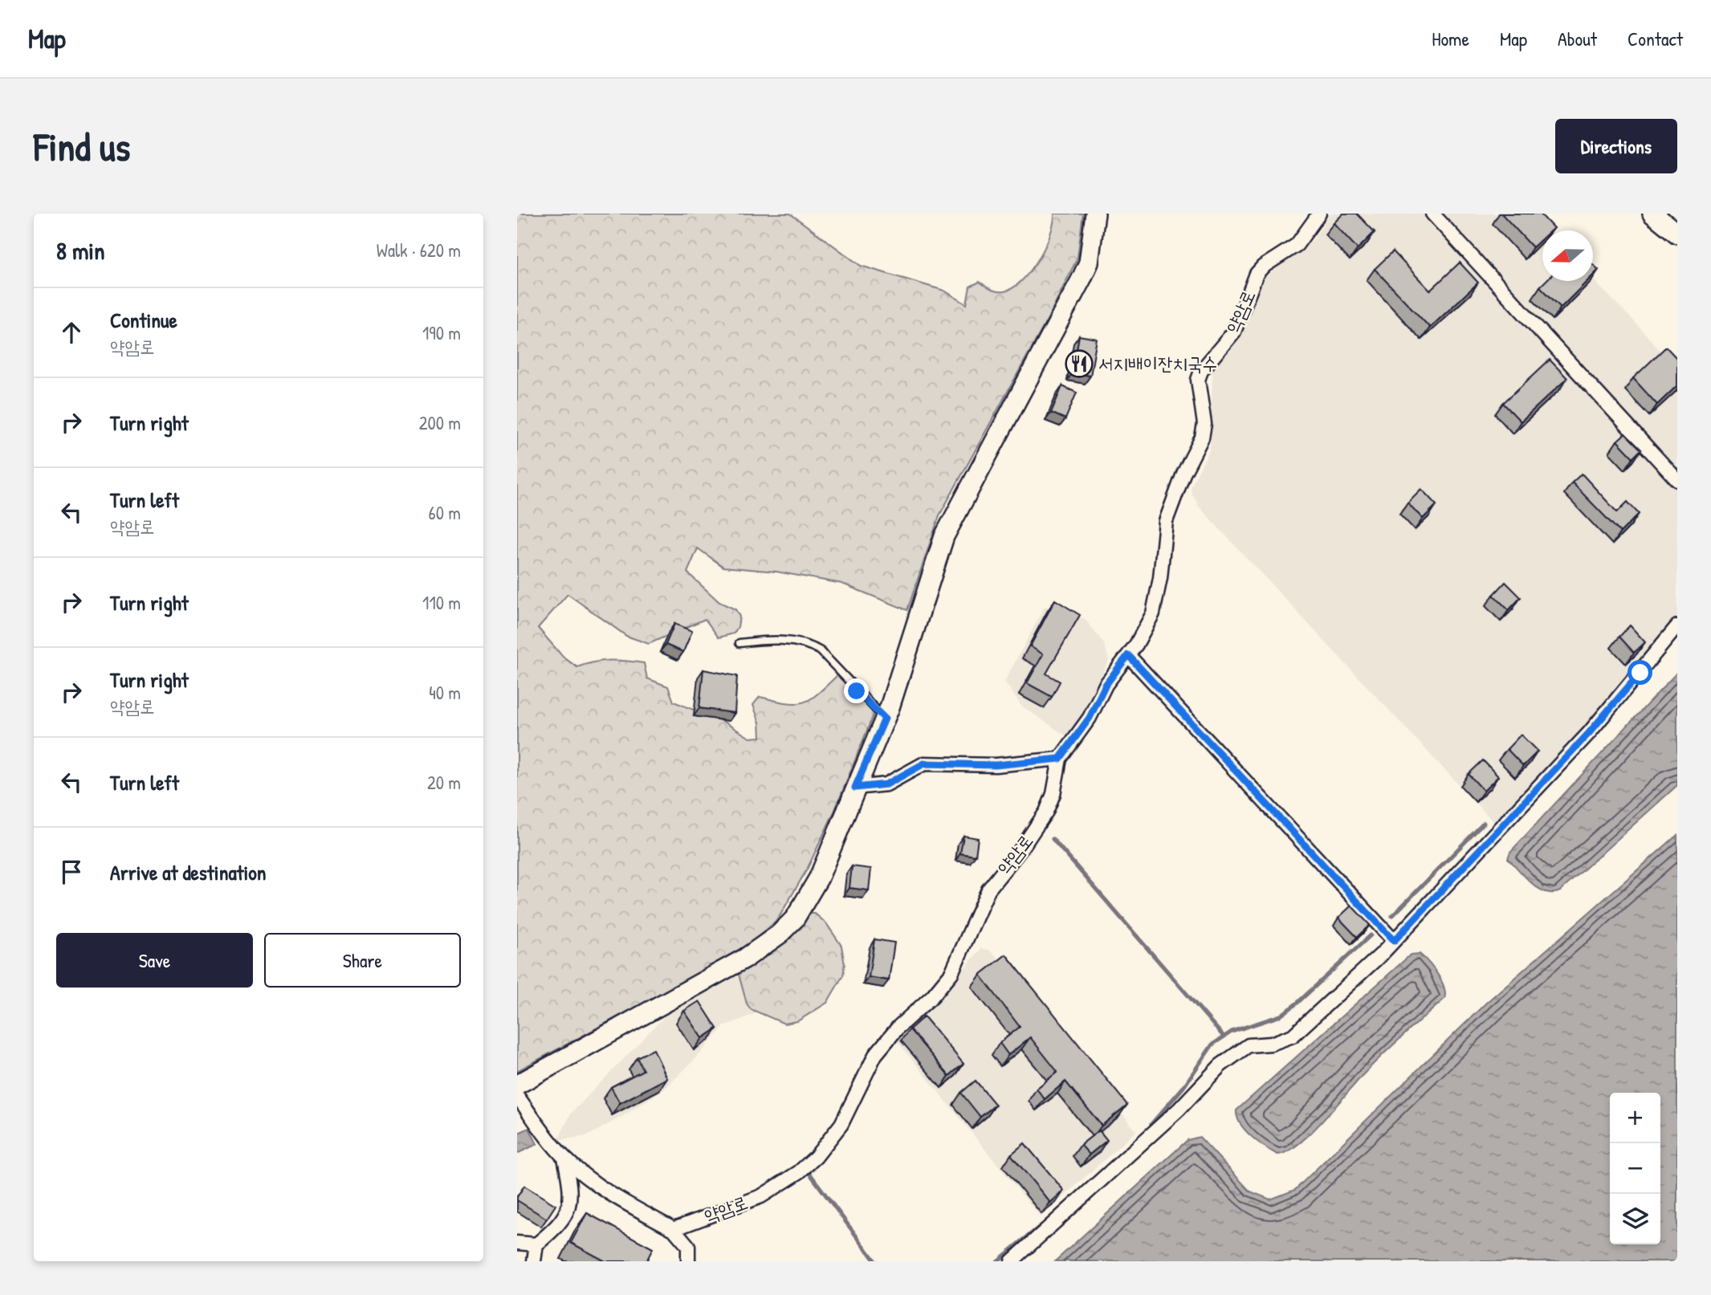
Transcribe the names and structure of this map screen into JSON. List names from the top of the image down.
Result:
{
  "streets": {
    "street": ["약암로"]
  },
  "places": {
    "restaurant": ["서지배이잔치국수"]
  },
  "north": "left",
  "page": {
    "header": "Map",
    "nav": [
      "Home",
      "Map",
      "About",
      "Contact"
    ],
    "buttons": [
      "Directions",
      ["Save", "Share"]
    ],
    "title": "Find us",
    "heading": ["8 min", "Walk · 620 m"],
    "list": [
      ["Continue", "약암로", "190 m"],
      ["Turn right", "200 m"],
      ["Turn left", "약암로", "60 m"],
      ["Turn right", "110 m"],
      ["Turn right", "약암로", "40 m"],
      ["Turn left", "20 m"],
      "Arrive at destination"
    ],
    "map_buttons": ["+", "−"]
  }
}
